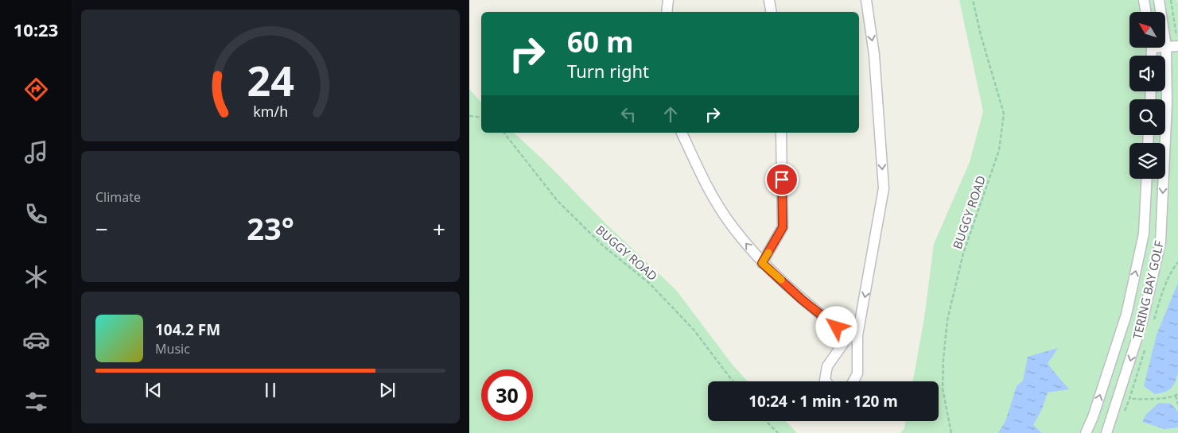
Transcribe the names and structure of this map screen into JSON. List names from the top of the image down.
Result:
{
  "streets": {
    "street": ["TERING BAY GOLF"],
    "path": ["BUGGY ROAD"]
  },
  "north": "top left",
  "page": {
    "tabs": "10:23",
    "turn": ["60 m", "Turn right"],
    "tile": "Climate",
    "heat": ["−", "23°", "+"],
    "song": ["104.2 FM", "Music"],
    "limit": "30",
    "trip": "10:24 · 1 min · 120 m",
    "gauge": ["24", "km/h"]
  }
}
